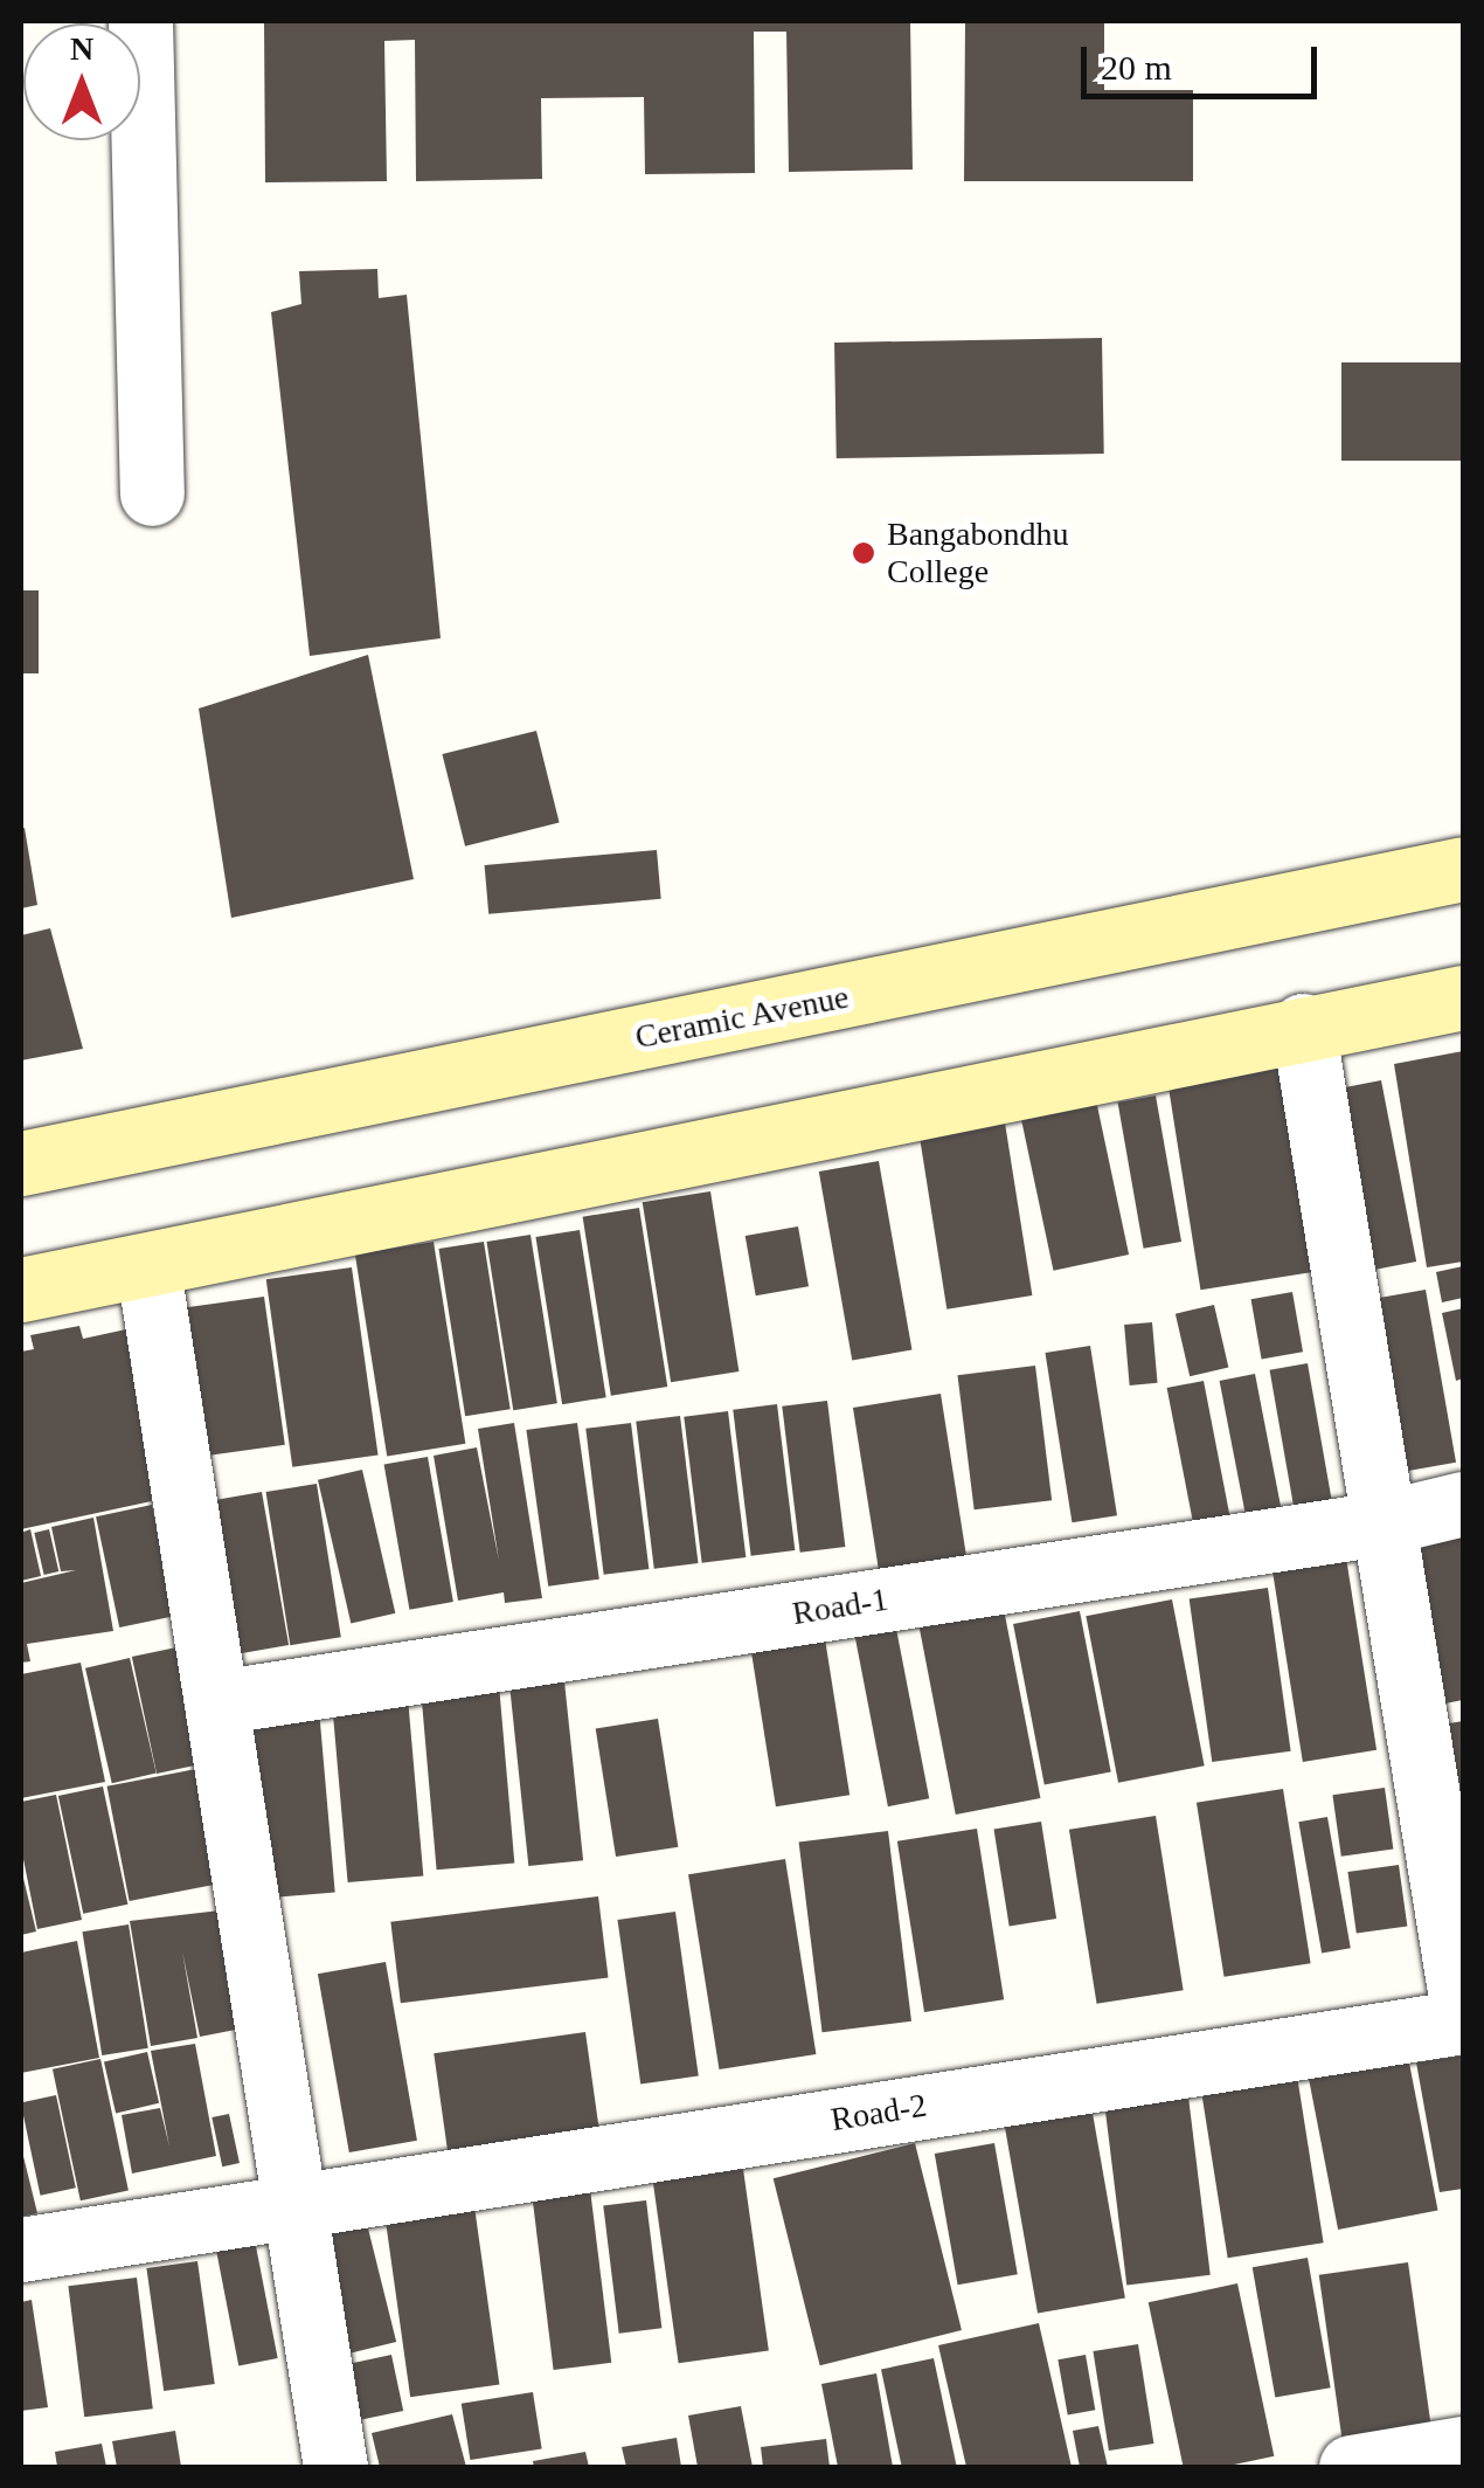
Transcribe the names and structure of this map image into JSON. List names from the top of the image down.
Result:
{
  "streets": {
    "main road": ["Ceramic Avenue"],
    "street": ["Road-1", "Road-2"]
  },
  "places": ["Bangabondhu College"],
  "scale_bar": "20 m",
  "north": "top"
}
